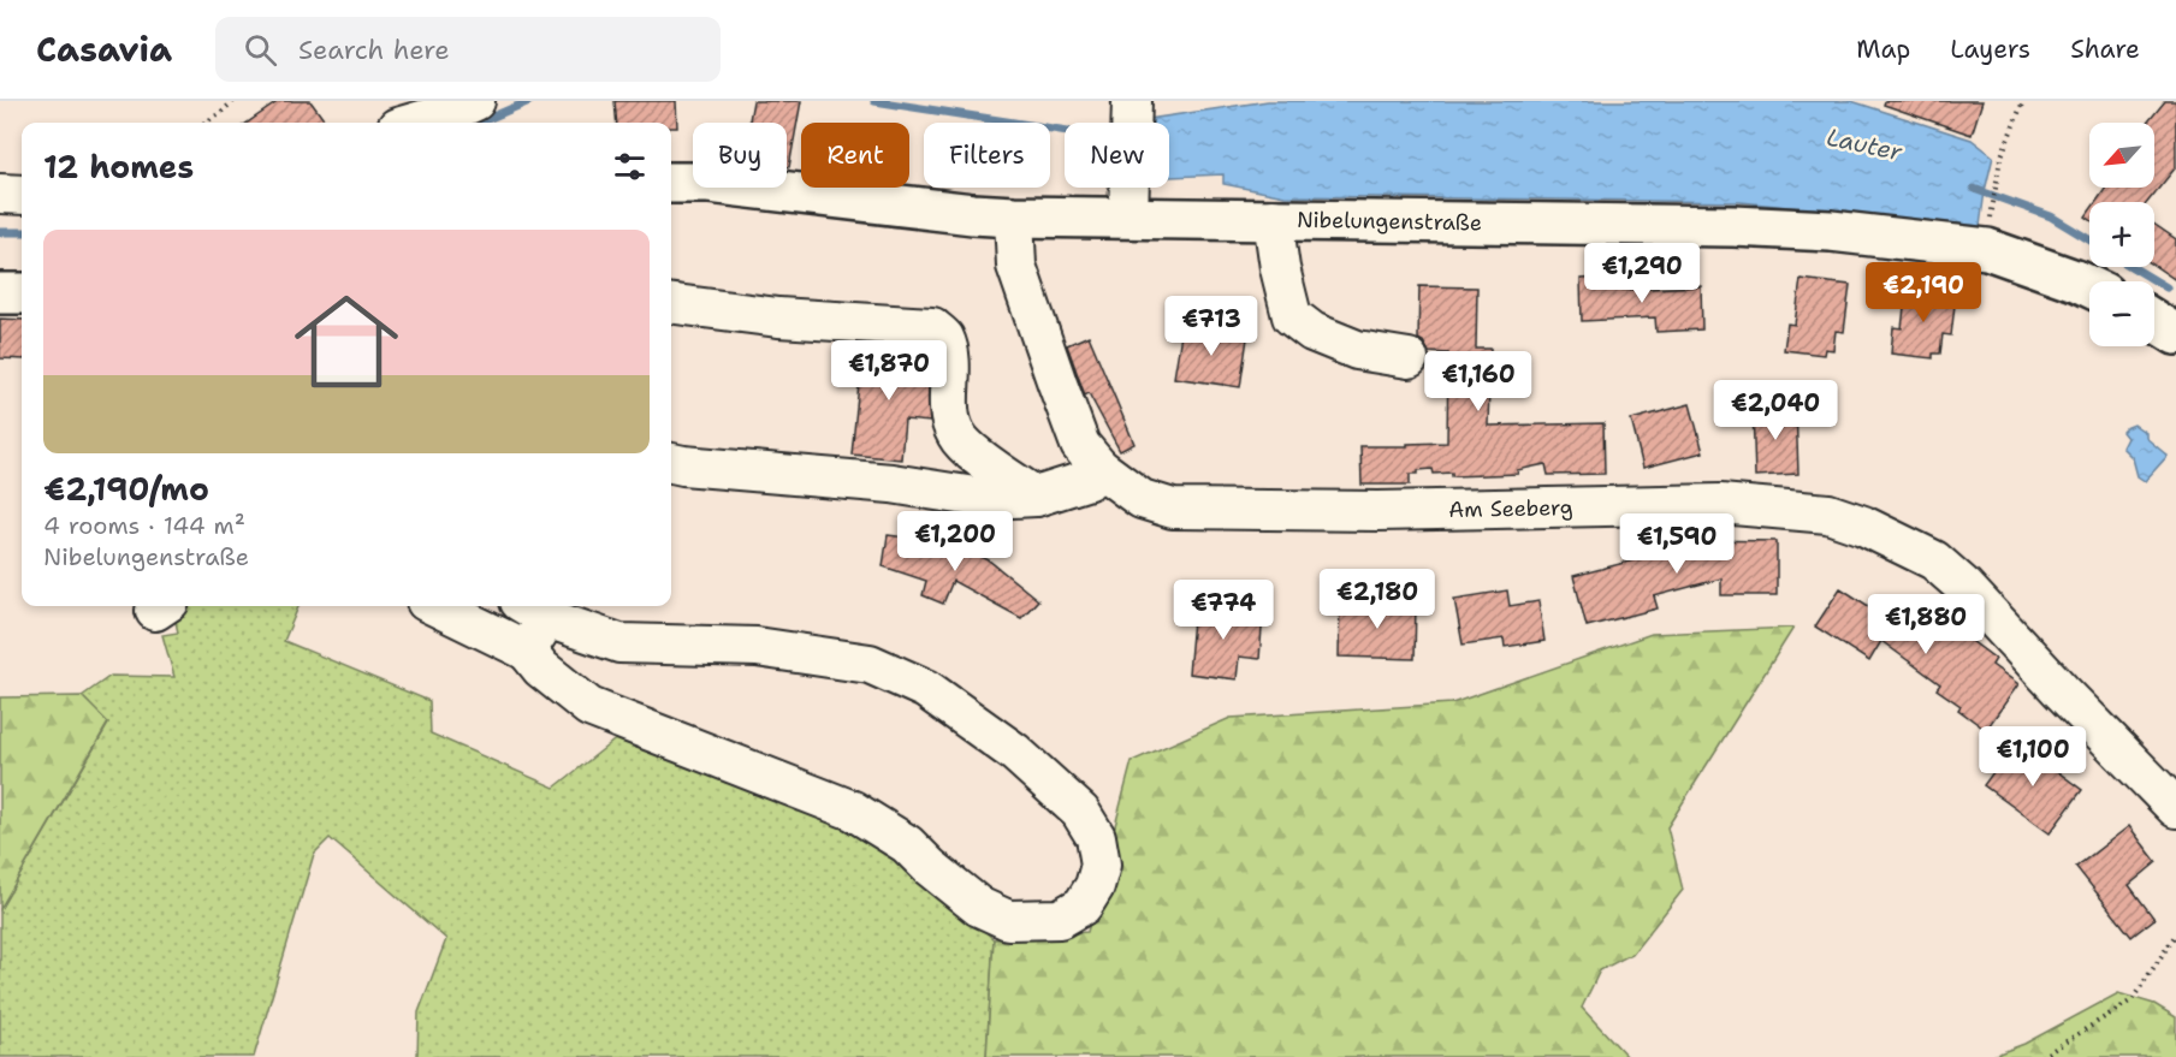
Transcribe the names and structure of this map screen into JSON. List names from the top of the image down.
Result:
{
  "streets": {
    "main road": ["Nibelungenstraße"],
    "street": ["Am Seeberg"]
  },
  "crossings": [
    ["Nibelungenstraße", "Am Seeberg"]
  ],
  "water": ["Lauter"],
  "north": "bottom left",
  "page": {
    "header": "Casavia",
    "search": "Search here",
    "nav": ["Map", "Layers", "Share"],
    "map_buttons": ["+", "−"],
    "chip": [
      "Buy",
      "Rent",
      "Filters",
      "New"
    ],
    "heading": "12 homes",
    "list": [
      {
        "name": "€2,190/mo",
        "note": "4 rooms · 144 m² · Nibelungenstraße"
      }
    ],
    "price": [
      "€1,290",
      "€2,190",
      "€713",
      "€1,870",
      "€1,160",
      "€2,040",
      "€1,200",
      "€1,590",
      "€2,180",
      "€774",
      "€1,880",
      "€1,100"
    ]
  }
}
